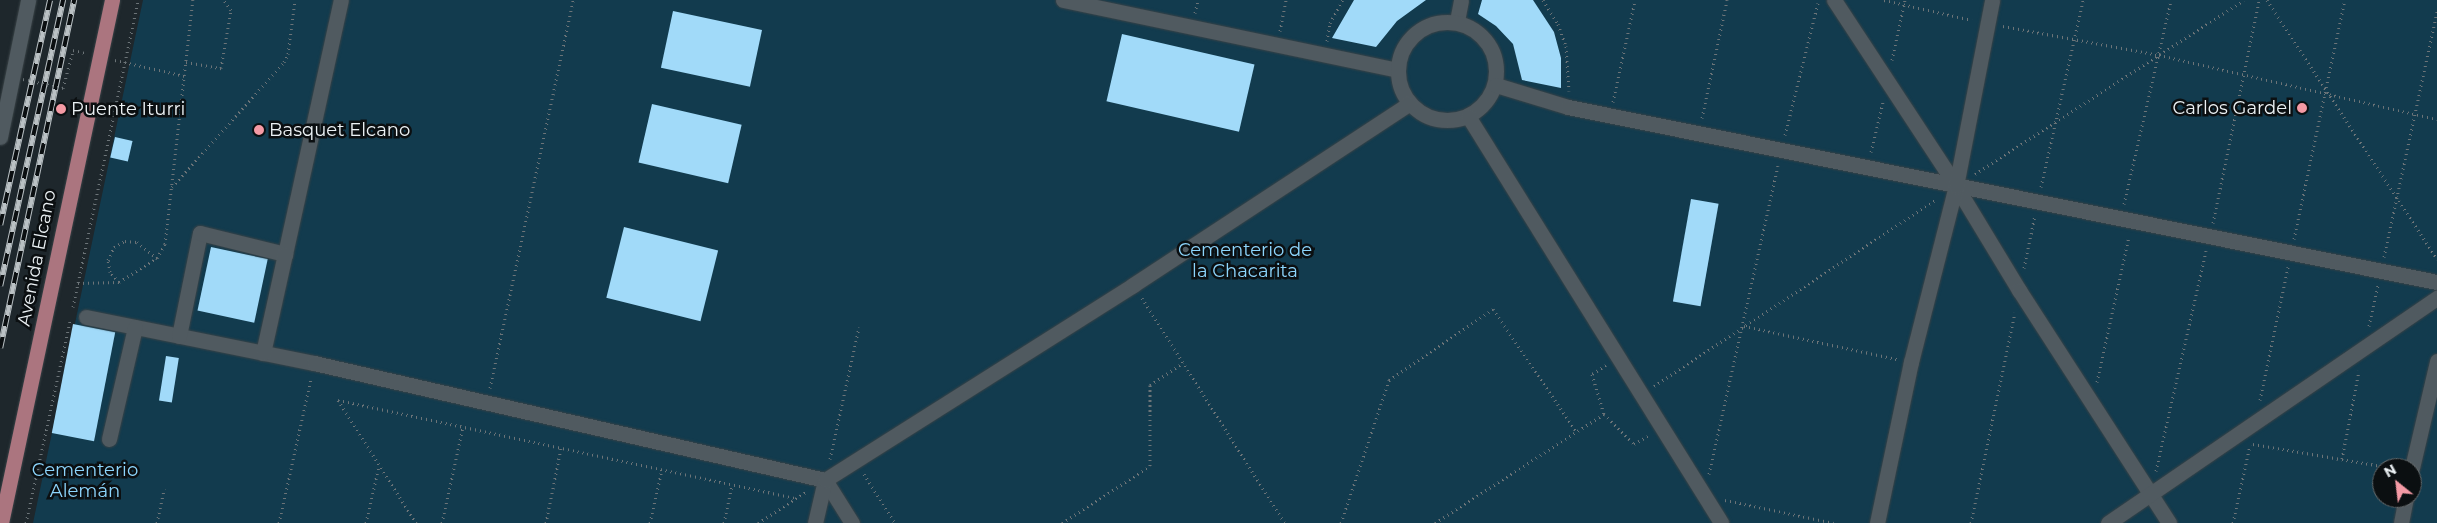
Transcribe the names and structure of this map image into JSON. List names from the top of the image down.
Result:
{
  "streets": {
    "main road": ["Avenida Elcano"]
  },
  "parks": ["Cementerio de la Chacarita", "Cementerio Alemán"],
  "places": ["Carlos Gardel", "Puente Iturri", "Basquet Elcano"],
  "north": "top left"
}
